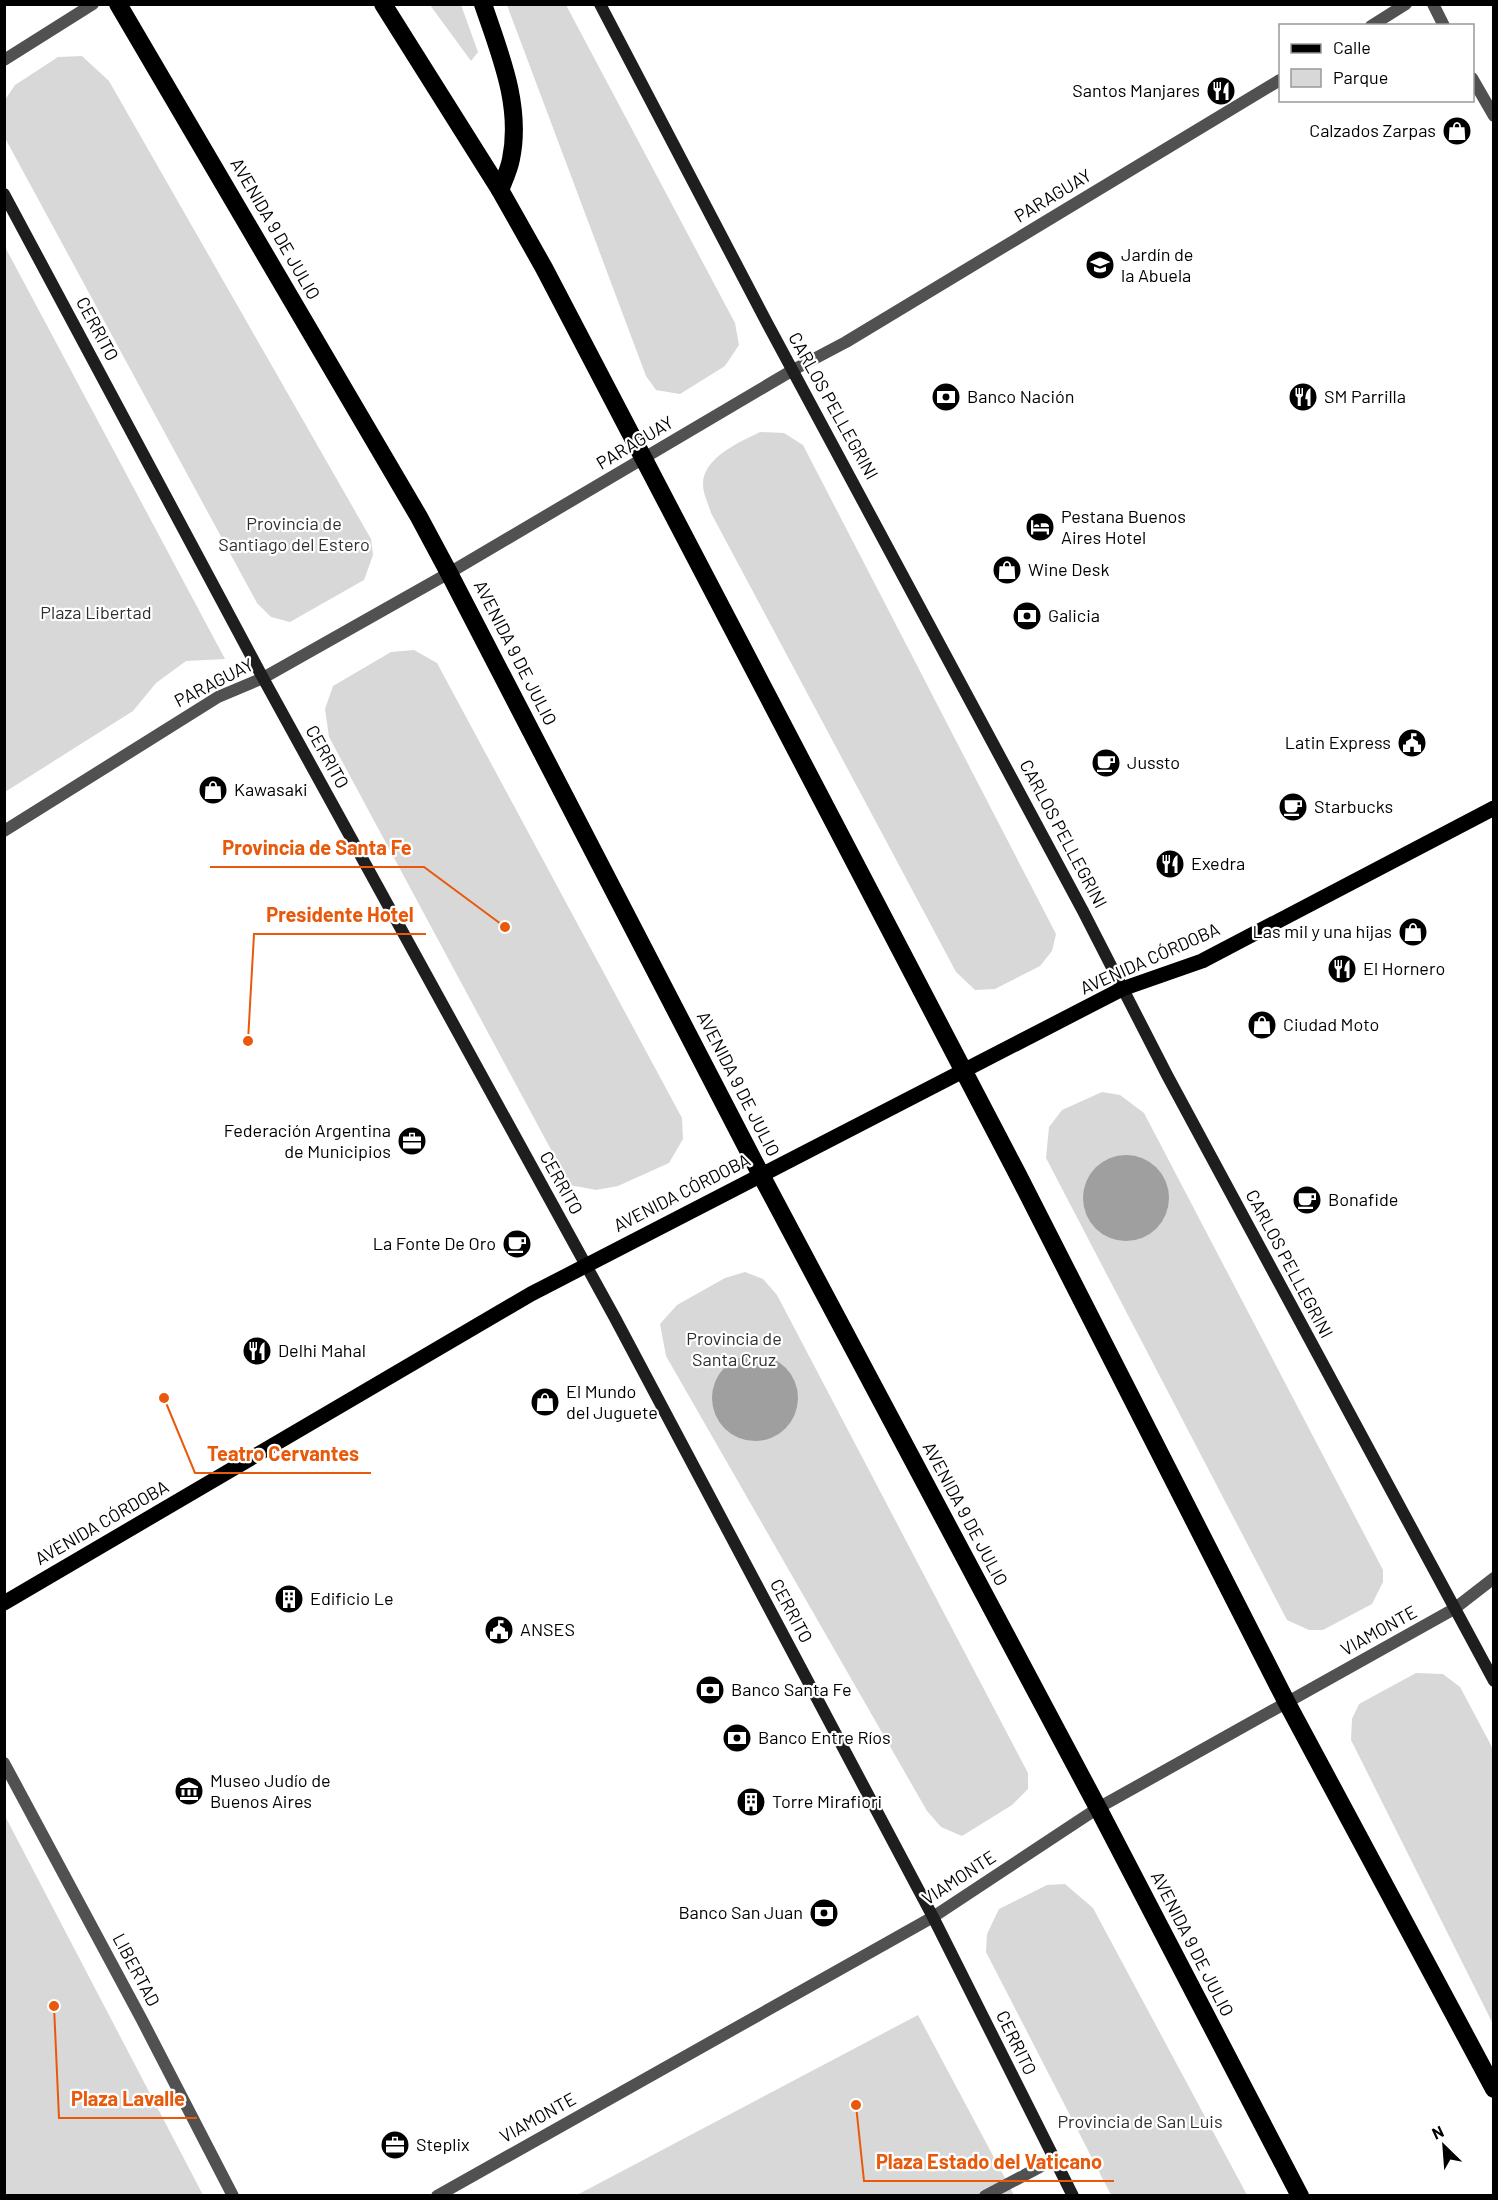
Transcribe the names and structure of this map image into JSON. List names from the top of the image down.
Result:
{
  "streets": {
    "highway": ["AVENIDA 9 DE JULIO"],
    "main road": ["AVENIDA CÓRDOBA"],
    "street": [
      "PARAGUAY",
      "CERRITO",
      "CARLOS PELLEGRINI",
      "VIAMONTE",
      "LIBERTAD"
    ]
  },
  "crossings": [
    ["PARAGUAY", "AVENIDA 9 DE JULIO"],
    ["PARAGUAY", "CERRITO"],
    ["PARAGUAY", "CARLOS PELLEGRINI"],
    ["AVENIDA 9 DE JULIO", "AVENIDA CÓRDOBA"],
    ["AVENIDA 9 DE JULIO", "VIAMONTE"],
    ["CERRITO", "AVENIDA CÓRDOBA"],
    ["CERRITO", "VIAMONTE"],
    ["CARLOS PELLEGRINI", "AVENIDA CÓRDOBA"],
    ["CARLOS PELLEGRINI", "VIAMONTE"]
  ],
  "parks": [
    "Provincia de Santiago del Estero",
    "Plaza Libertad",
    "Provincia de Santa Cruz",
    "Provincia de San Luis"
  ],
  "places": {
    "restaurant": [
      "Santos Manjares",
      "SM Parrilla",
      "Exedra",
      "El Hornero",
      "Delhi Mahal"
    ],
    "shop": [
      "Calzados Zarpas",
      "Wine Desk",
      "Kawasaki",
      "Las mil y una hijas",
      "Ciudad Moto",
      "El Mundo del Juguete"
    ],
    "school or university": ["Jardín de la Abuela"],
    "bank": [
      "Banco Nación",
      "Galicia",
      "Banco Santa Fe",
      "Banco Entre Ríos",
      "Banco San Juan"
    ],
    "hotel": ["Pestana Buenos Aires Hotel"],
    "public building": ["Latin Express", "ANSES"],
    "cafe": [
      "Jussto",
      "Starbucks",
      "Bonafide",
      "La Fonte De Oro"
    ],
    "other": [
      "Provincia de Santa Fe",
      "Presidente Hotel",
      "Teatro Cervantes",
      "Plaza Lavalle",
      "Plaza Estado del Vaticano"
    ],
    "office": ["Federación Argentina de Municipios", "Steplix"],
    "building": ["Edificio Le", "Torre Mirafiori"],
    "museum": ["Museo Judío de Buenos Aires"]
  },
  "legend": ["Calle", "Parque"],
  "north": "top left"
}
